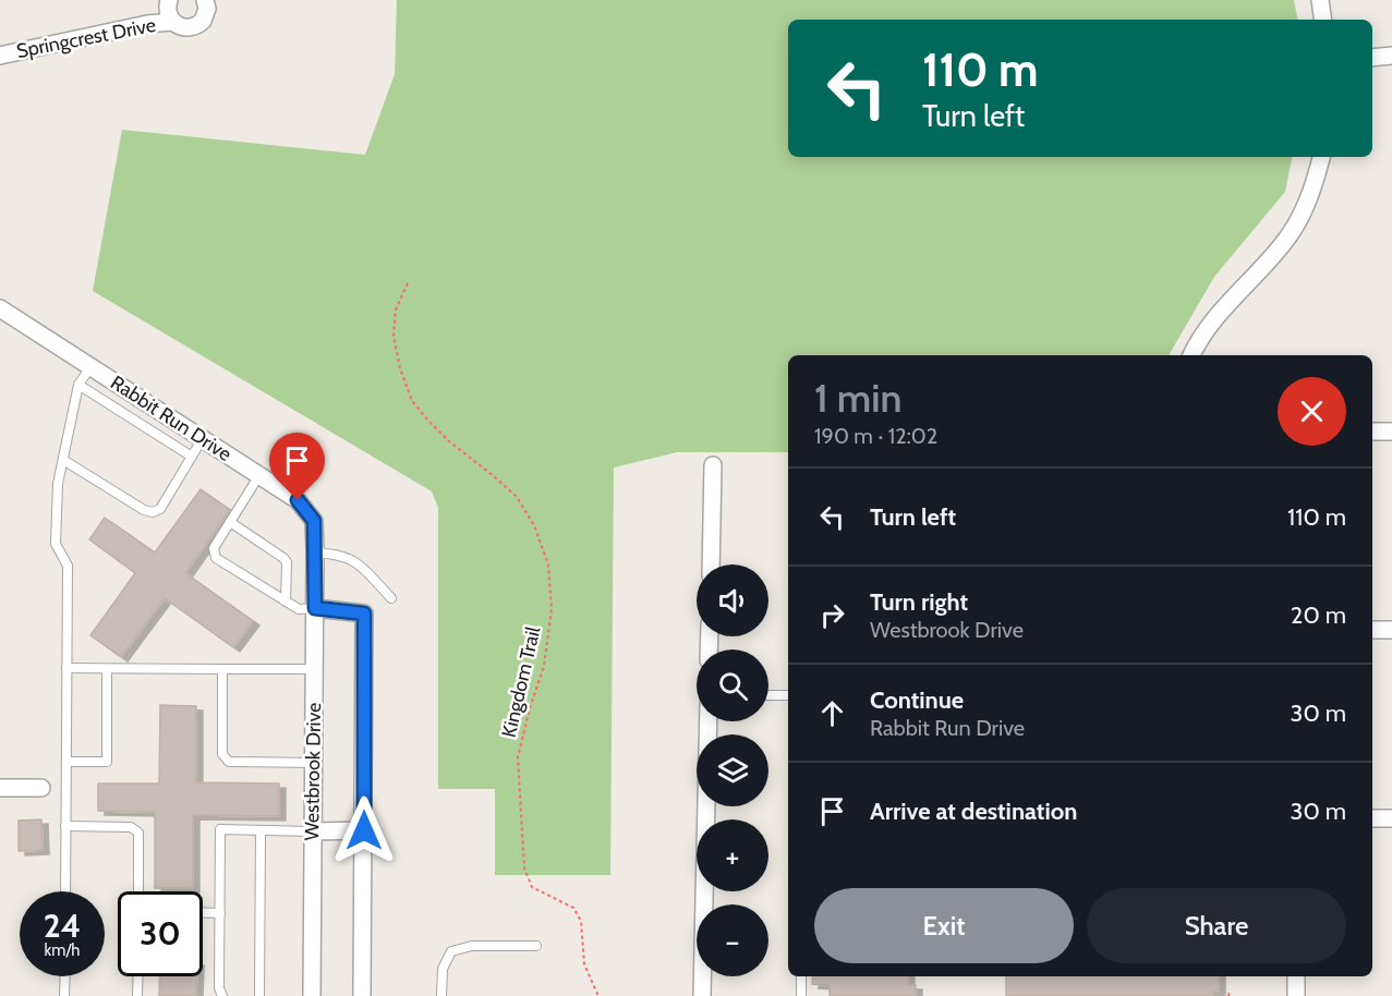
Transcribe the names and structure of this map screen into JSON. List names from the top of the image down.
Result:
{
  "streets": {
    "street": ["Springcrest Drive", "Rabbit Run Drive", "Westbrook Drive"],
    "path": ["Kingdom Trail"]
  },
  "crossings": [
    ["Rabbit Run Drive", "Westbrook Drive"]
  ],
  "page": {
    "turn": ["110 m", "Turn left"],
    "heading": ["1 min", "190 m · 12:02"],
    "list": [
      {
        "name": "Turn left",
        "value": "110 m"
      },
      {
        "name": "Turn right",
        "note": "Westbrook Drive",
        "value": "20 m"
      },
      {
        "name": "Continue",
        "note": "Rabbit Run Drive",
        "value": "30 m"
      },
      {
        "name": "Arrive at destination",
        "value": "30 m"
      }
    ],
    "map_buttons": ["+", "−"],
    "buttons": ["Exit", "Share"],
    "speed": "24 km/h",
    "limit": "30"
  }
}
